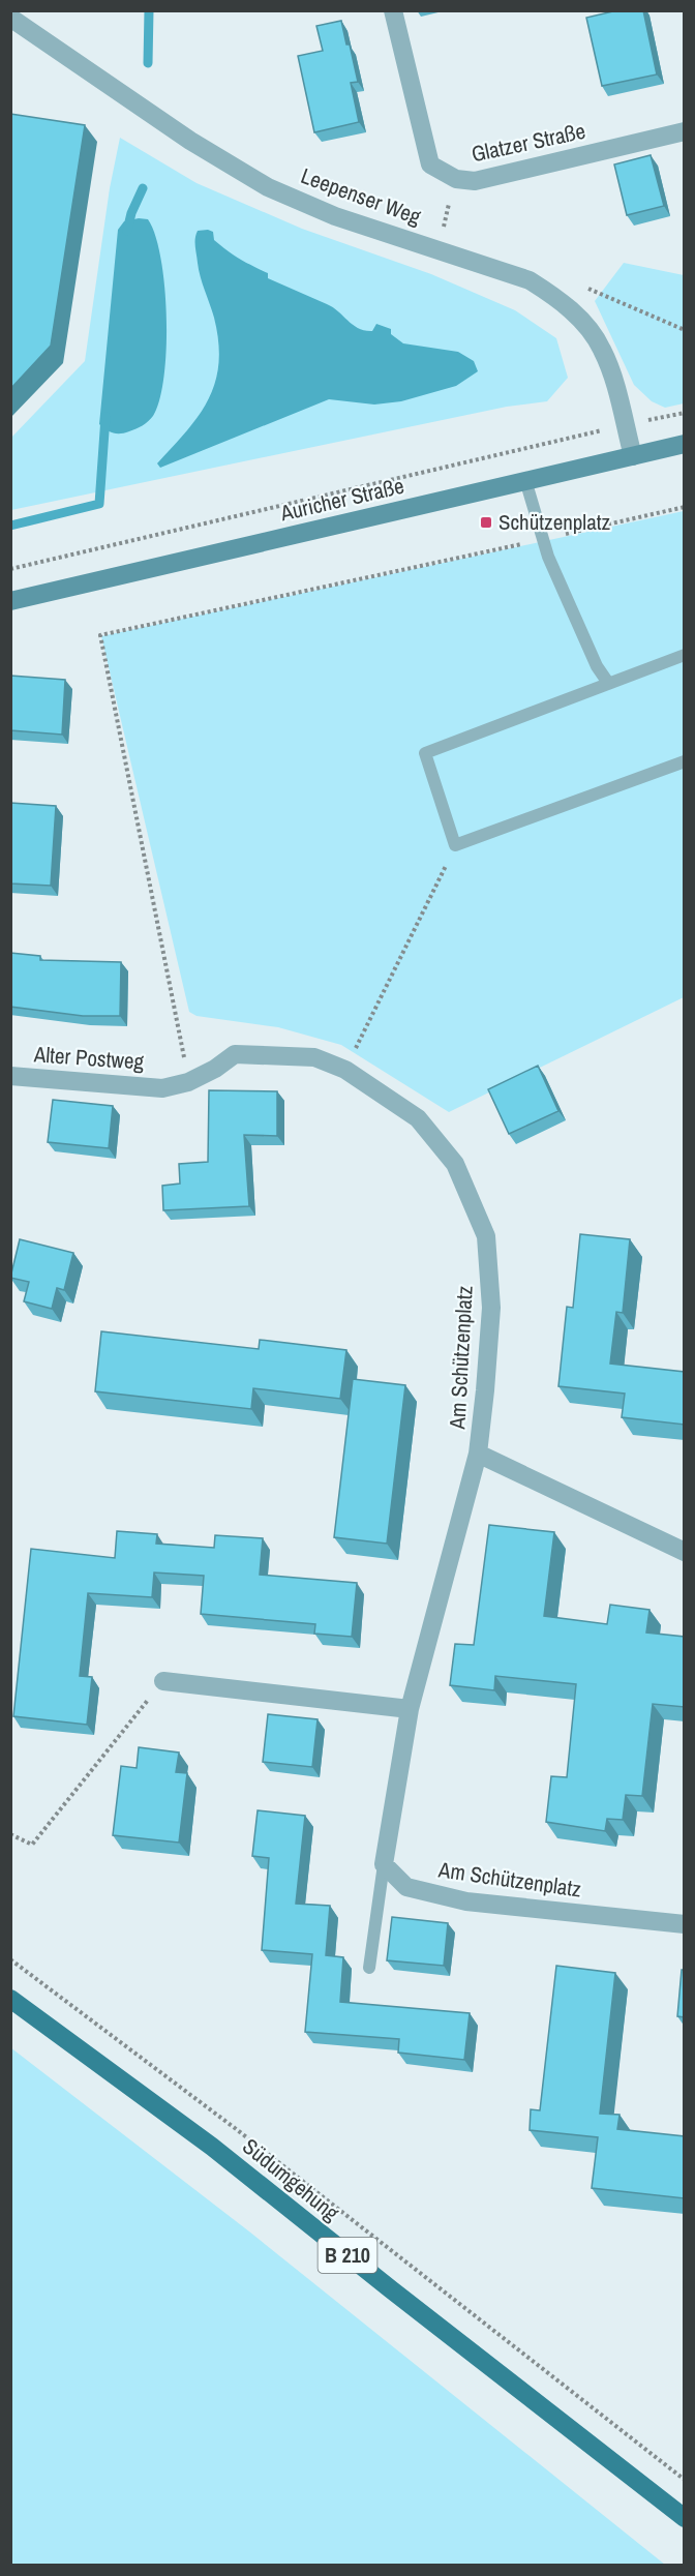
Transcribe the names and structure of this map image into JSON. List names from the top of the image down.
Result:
{
  "streets": {
    "main road": ["Südumgehung", "B 210"],
    "street": [
      "Glatzer Straße",
      "Leepenser Weg",
      "Auricher Straße",
      "Alter Postweg",
      "Am Schützenplatz"
    ]
  },
  "crossings": [
    ["Leepenser Weg", "Auricher Straße"],
    ["Alter Postweg", "Am Schützenplatz"]
  ],
  "places": {
    "transit": ["Schützenplatz"]
  }
}
